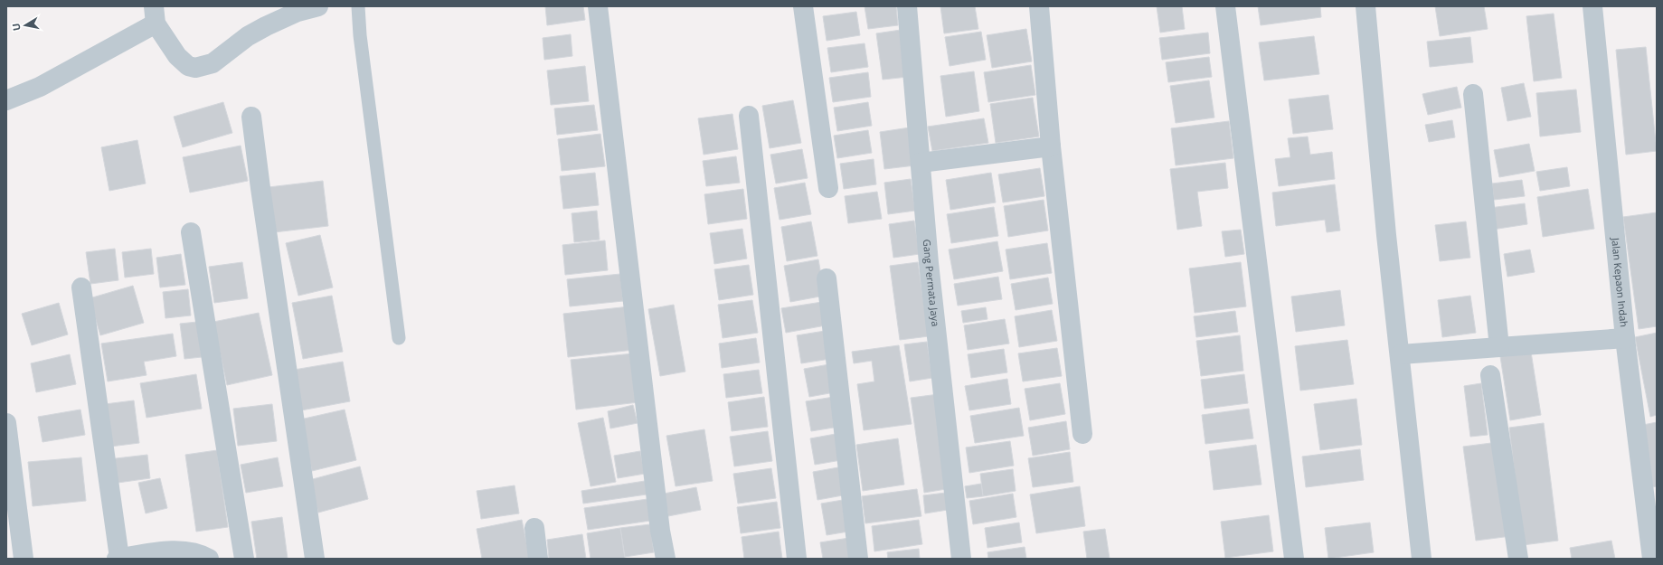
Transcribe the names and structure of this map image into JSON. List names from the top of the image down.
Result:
{
  "streets": {
    "street": ["Gang Permata Jaya", "Jalan Kepaon Indah"]
  },
  "north": "left"
}
